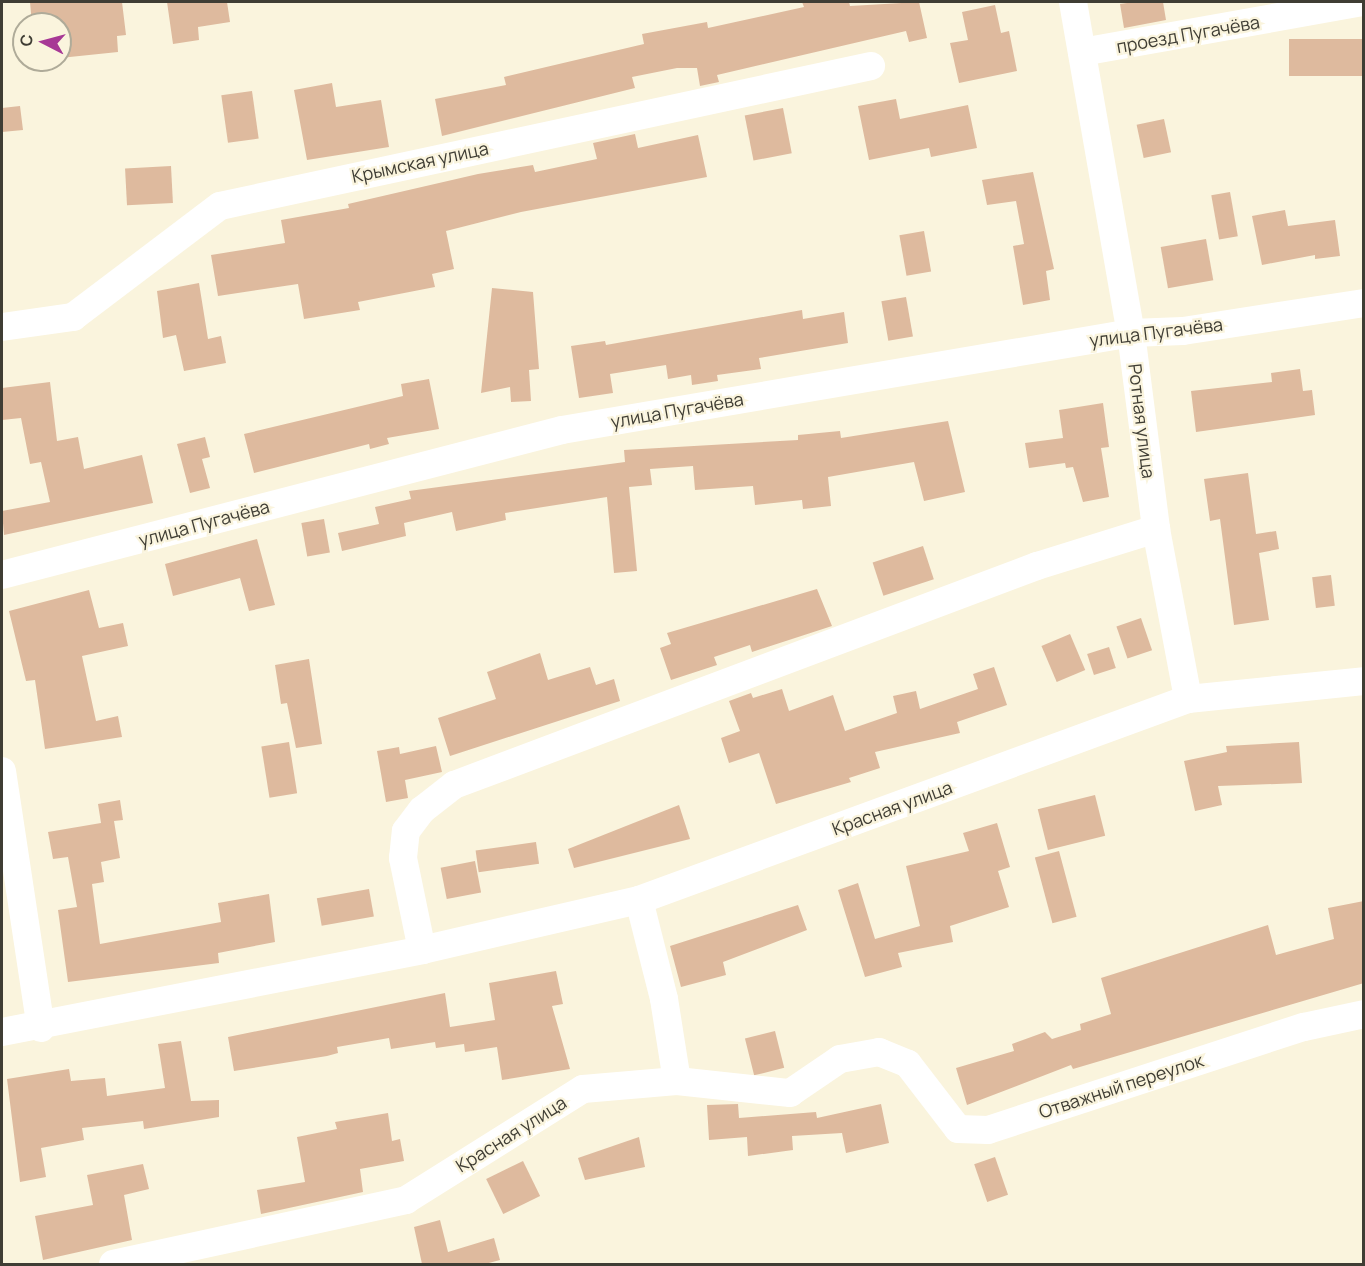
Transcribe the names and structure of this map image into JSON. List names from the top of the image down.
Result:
{
  "streets": {
    "street": [
      "проезд Пугачёва",
      "Крымская улица",
      "улица Пугачёва",
      "Ротная улица",
      "Красная улица",
      "Отважный переулок"
    ]
  },
  "crossings": [
    ["проезд Пугачёва", "Ротная улица"],
    ["улица Пугачёва", "Ротная улица"],
    ["Ротная улица", "Красная улица"],
    ["Красная улица", "Отважный переулок"]
  ],
  "north": "left"
}
